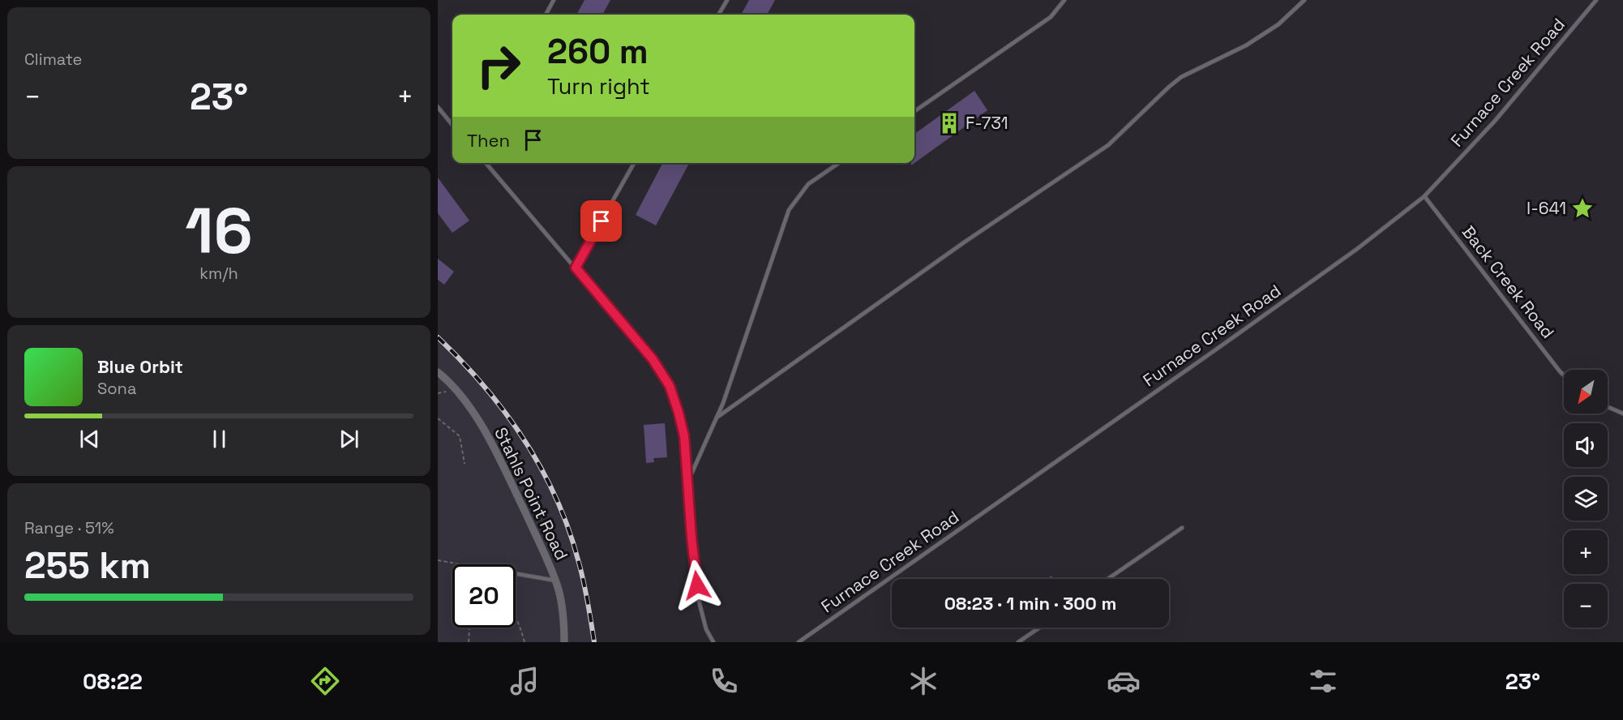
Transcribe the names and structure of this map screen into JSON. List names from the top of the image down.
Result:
{
  "streets": {
    "street": ["Stahls Point Road"],
    "lane": ["Furnace Creek Road", "Back Creek Road"]
  },
  "crossings": [
    ["Furnace Creek Road", "Back Creek Road"]
  ],
  "places": {
    "building": ["F-731"],
    "place": ["I-641"]
  },
  "north": "bottom left",
  "page": {
    "tile": [
      "Climate",
      ["16", "km/h"],
      ["Range · 51%", "255 km"]
    ],
    "turn": ["260 m", "Turn right"],
    "heat": ["−", "23°", "+"],
    "then": "Then",
    "song": ["Blue Orbit", "Sona"],
    "map_buttons": ["+", "−"],
    "limit": "20",
    "trip": "08:23 · 1 min · 300 m",
    "tabs": ["08:22", "23°"]
  }
}
